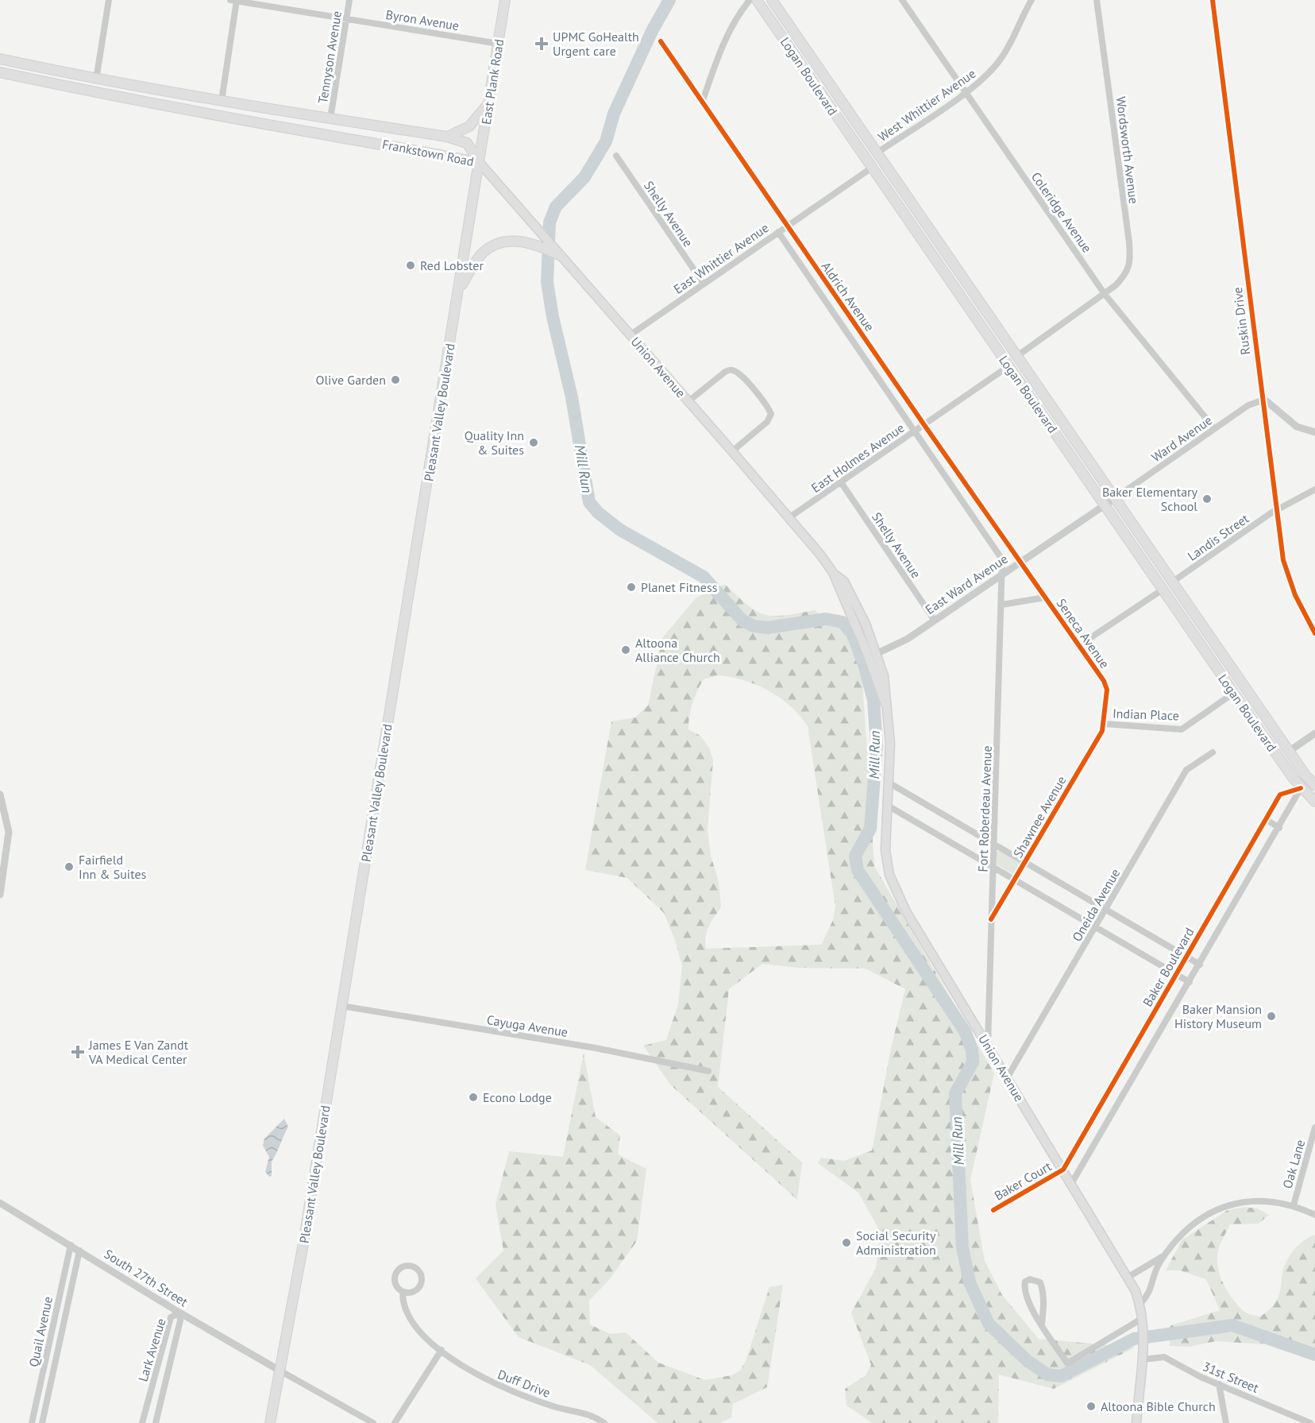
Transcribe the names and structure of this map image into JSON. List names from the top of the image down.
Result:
{
  "streets": {
    "main road": [
      "Logan Boulevard",
      "East Plank Road",
      "Frankstown Road",
      "Union Avenue",
      "Pleasant Valley Boulevard"
    ],
    "street": [
      "Byron Avenue",
      "Tennyson Avenue",
      "West Whittier Avenue",
      "Wordsworth Avenue",
      "Coleridge Avenue",
      "Shelly Avenue",
      "East Whittier Avenue",
      "Aldrich Avenue",
      "Ruskin Drive",
      "Ward Avenue",
      "East Holmes Avenue",
      "Landis Street",
      "East Ward Avenue",
      "Seneca Avenue",
      "Indian Place",
      "Fort Roberdeau Avenue",
      "Shawnee Avenue",
      "Oneida Avenue",
      "Baker Boulevard",
      "Cayuga Avenue",
      "Oak Lane",
      "Baker Court",
      "South 27th Street",
      "Quail Avenue",
      "Lark Avenue",
      "31st Street",
      "Duff Drive"
    ]
  },
  "crossings": [
    ["Byron Avenue", "Tennyson Avenue"],
    ["Byron Avenue", "East Plank Road"],
    ["Tennyson Avenue", "Frankstown Road"],
    ["Logan Boulevard", "West Whittier Avenue"],
    ["Logan Boulevard", "Wordsworth Avenue"],
    ["Logan Boulevard", "East Whittier Avenue"],
    ["Logan Boulevard", "Ward Avenue"],
    ["Logan Boulevard", "East Holmes Avenue"],
    ["Logan Boulevard", "Landis Street"],
    ["Logan Boulevard", "East Ward Avenue"],
    ["Logan Boulevard", "Indian Place"],
    ["Logan Boulevard", "Baker Boulevard"],
    ["East Plank Road", "Frankstown Road"],
    ["East Plank Road", "Union Avenue"],
    ["East Plank Road", "Pleasant Valley Boulevard"],
    ["West Whittier Avenue", "Coleridge Avenue"],
    ["Wordsworth Avenue", "Coleridge Avenue"],
    ["Frankstown Road", "Union Avenue"],
    ["Frankstown Road", "Pleasant Valley Boulevard"],
    ["Coleridge Avenue", "Ward Avenue"],
    ["Shelly Avenue", "East Whittier Avenue"],
    ["Shelly Avenue", "East Holmes Avenue"],
    ["Shelly Avenue", "East Ward Avenue"],
    ["East Whittier Avenue", "Aldrich Avenue"],
    ["East Whittier Avenue", "Union Avenue"],
    ["Aldrich Avenue", "East Holmes Avenue"],
    ["Aldrich Avenue", "East Ward Avenue"],
    ["Aldrich Avenue", "Seneca Avenue"],
    ["Aldrich Avenue", "Fort Roberdeau Avenue"],
    ["Ruskin Drive", "Ward Avenue"],
    ["Ruskin Drive", "Landis Street"],
    ["Union Avenue", "Pleasant Valley Boulevard"],
    ["Union Avenue", "East Holmes Avenue"],
    ["Union Avenue", "East Ward Avenue"],
    ["Union Avenue", "Fort Roberdeau Avenue"],
    ["Union Avenue", "Oneida Avenue"],
    ["Union Avenue", "Baker Boulevard"],
    ["Union Avenue", "Baker Court"],
    ["Union Avenue", "31st Street"],
    ["Pleasant Valley Boulevard", "Cayuga Avenue"],
    ["Pleasant Valley Boulevard", "South 27th Street"],
    ["Ward Avenue", "East Ward Avenue"],
    ["East Ward Avenue", "Seneca Avenue"],
    ["East Ward Avenue", "Fort Roberdeau Avenue"],
    ["Seneca Avenue", "Indian Place"],
    ["Seneca Avenue", "Shawnee Avenue"],
    ["Indian Place", "Shawnee Avenue"],
    ["Fort Roberdeau Avenue", "Shawnee Avenue"],
    ["Baker Boulevard", "Baker Court"],
    ["South 27th Street", "Quail Avenue"],
    ["South 27th Street", "Lark Avenue"]
  ],
  "water": ["Mill Run"],
  "places": {
    "health": ["UPMC GoHealth Urgent care", "James E Van Zandt VA Medical Center"],
    "other": [
      "Red Lobster",
      "Olive Garden",
      "Quality Inn & Suites",
      "Baker Elementary School",
      "Planet Fitness",
      "Altoona Alliance Church",
      "Fairfield Inn & Suites",
      "Baker Mansion History Museum",
      "Econo Lodge",
      "Social Security Administration",
      "Altoona Bible Church"
    ]
  }
}
